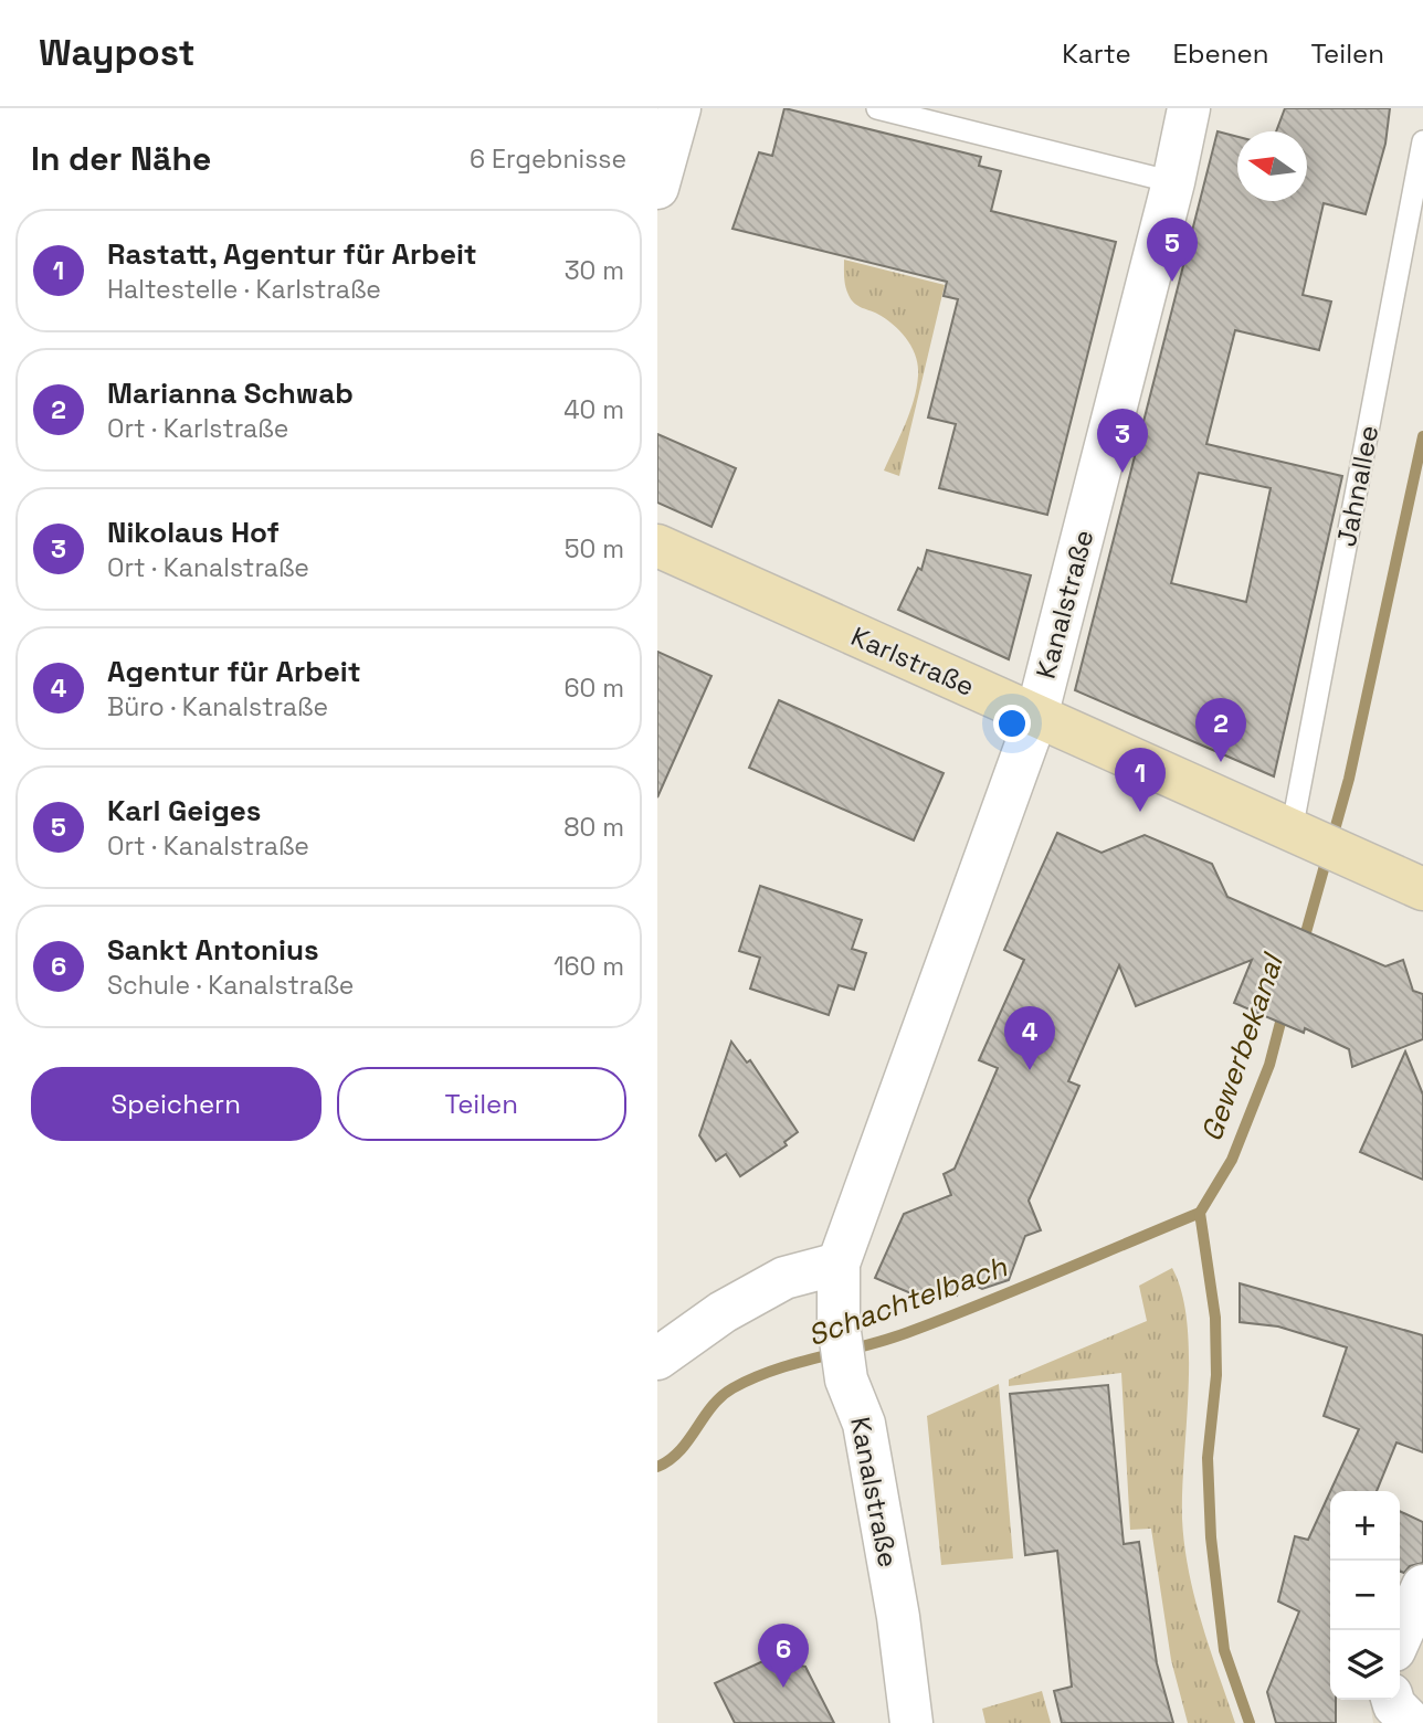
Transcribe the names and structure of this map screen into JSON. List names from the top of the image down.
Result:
{
  "streets": {
    "street": ["Kanalstraße", "Karlstraße"],
    "lane": ["Jahnallee"]
  },
  "crossings": [
    ["Jahnallee", "Karlstraße"],
    ["Kanalstraße", "Karlstraße"]
  ],
  "water": ["Gewerbekanal", "Schachtelbach"],
  "north": "left",
  "page": {
    "header": "Waypost",
    "nav": ["Karte", "Ebenen", "Teilen"],
    "heading": ["In der Nähe", "6 Ergebnisse"],
    "list": [
      {
        "mark": "1",
        "name": "Rastatt, Agentur für Arbeit",
        "note": "Haltestelle · Karlstraße",
        "value": "30 m"
      },
      {
        "mark": "2",
        "name": "Marianna Schwab",
        "note": "Ort · Karlstraße",
        "value": "40 m"
      },
      {
        "mark": "3",
        "name": "Nikolaus Hof",
        "note": "Ort · Kanalstraße",
        "value": "50 m"
      },
      {
        "mark": "4",
        "name": "Agentur für Arbeit",
        "note": "Büro · Kanalstraße",
        "value": "60 m"
      },
      {
        "mark": "5",
        "name": "Karl Geiges",
        "note": "Ort · Kanalstraße",
        "value": "80 m"
      },
      {
        "mark": "6",
        "name": "Sankt Antonius",
        "note": "Schule · Kanalstraße",
        "value": "160 m"
      }
    ],
    "pins": [
      "5",
      "3",
      "2",
      "1",
      "4",
      "6"
    ],
    "buttons": ["Speichern", "Teilen"],
    "map_buttons": ["+", "−"]
  }
}
